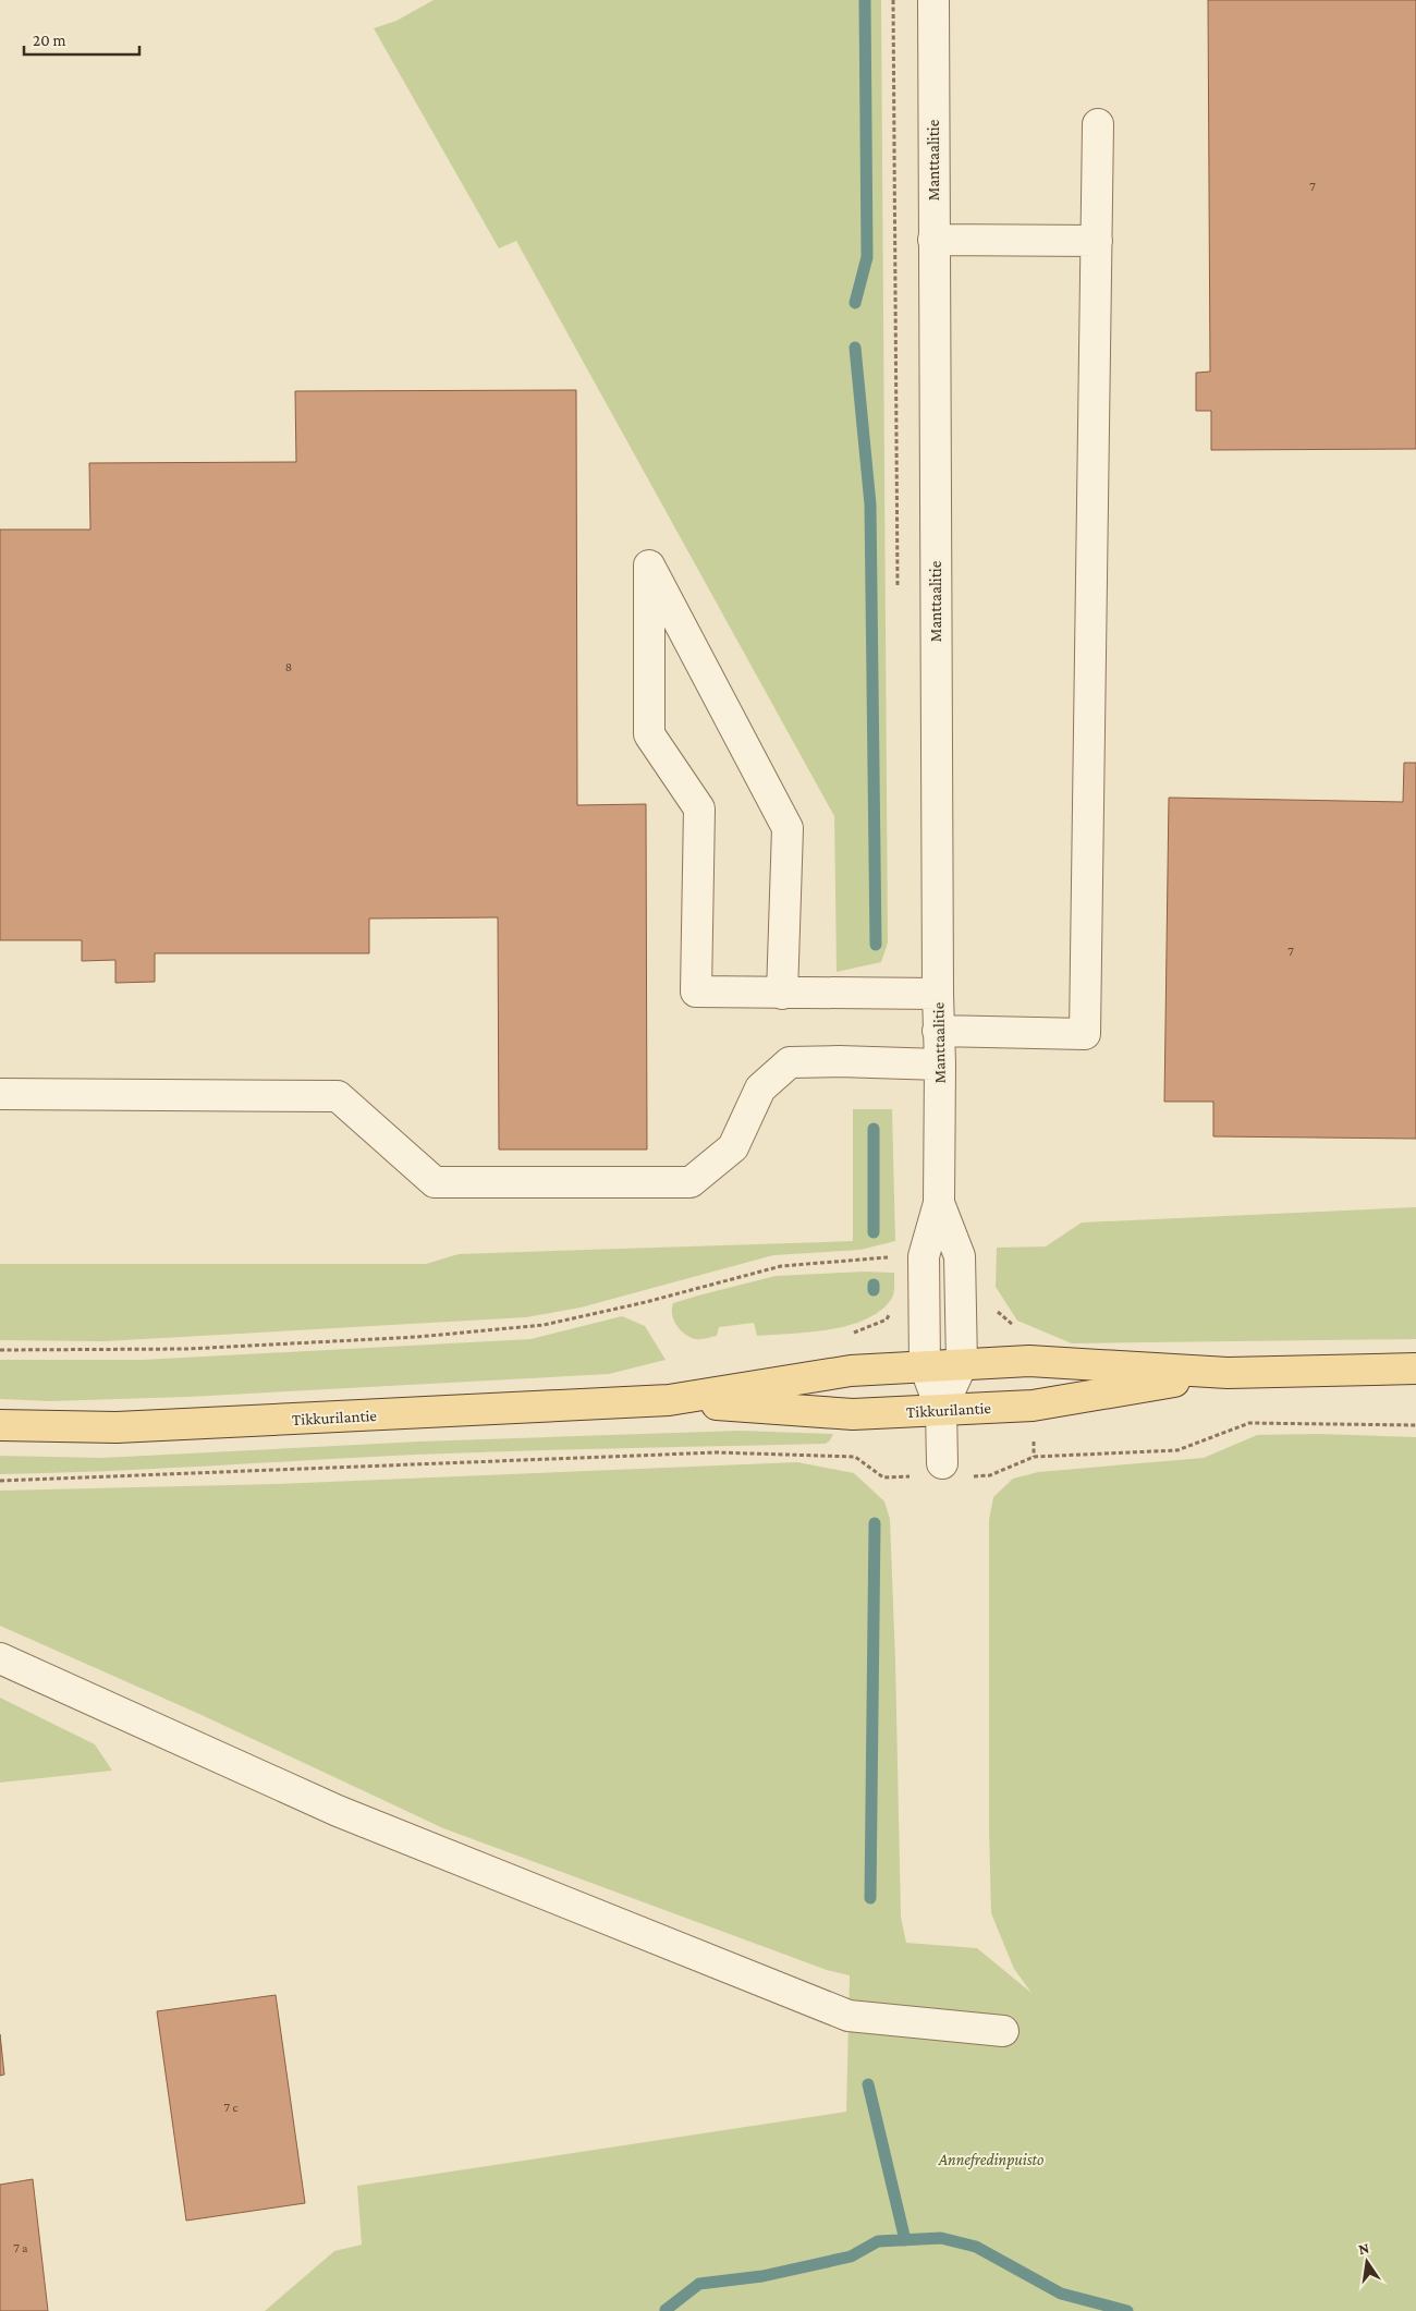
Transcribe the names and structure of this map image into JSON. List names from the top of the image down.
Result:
{
  "streets": {
    "main road": ["Tikkurilantie"],
    "street": ["Manttaalitie"]
  },
  "crossings": [
    ["Manttaalitie", "Tikkurilantie"]
  ],
  "parks": ["Annefredinpuisto"],
  "house_numbers": [
    "7",
    "8",
    "7",
    "7 c",
    "7 a"
  ],
  "scale_bar": "20 m",
  "north": "top"
}
